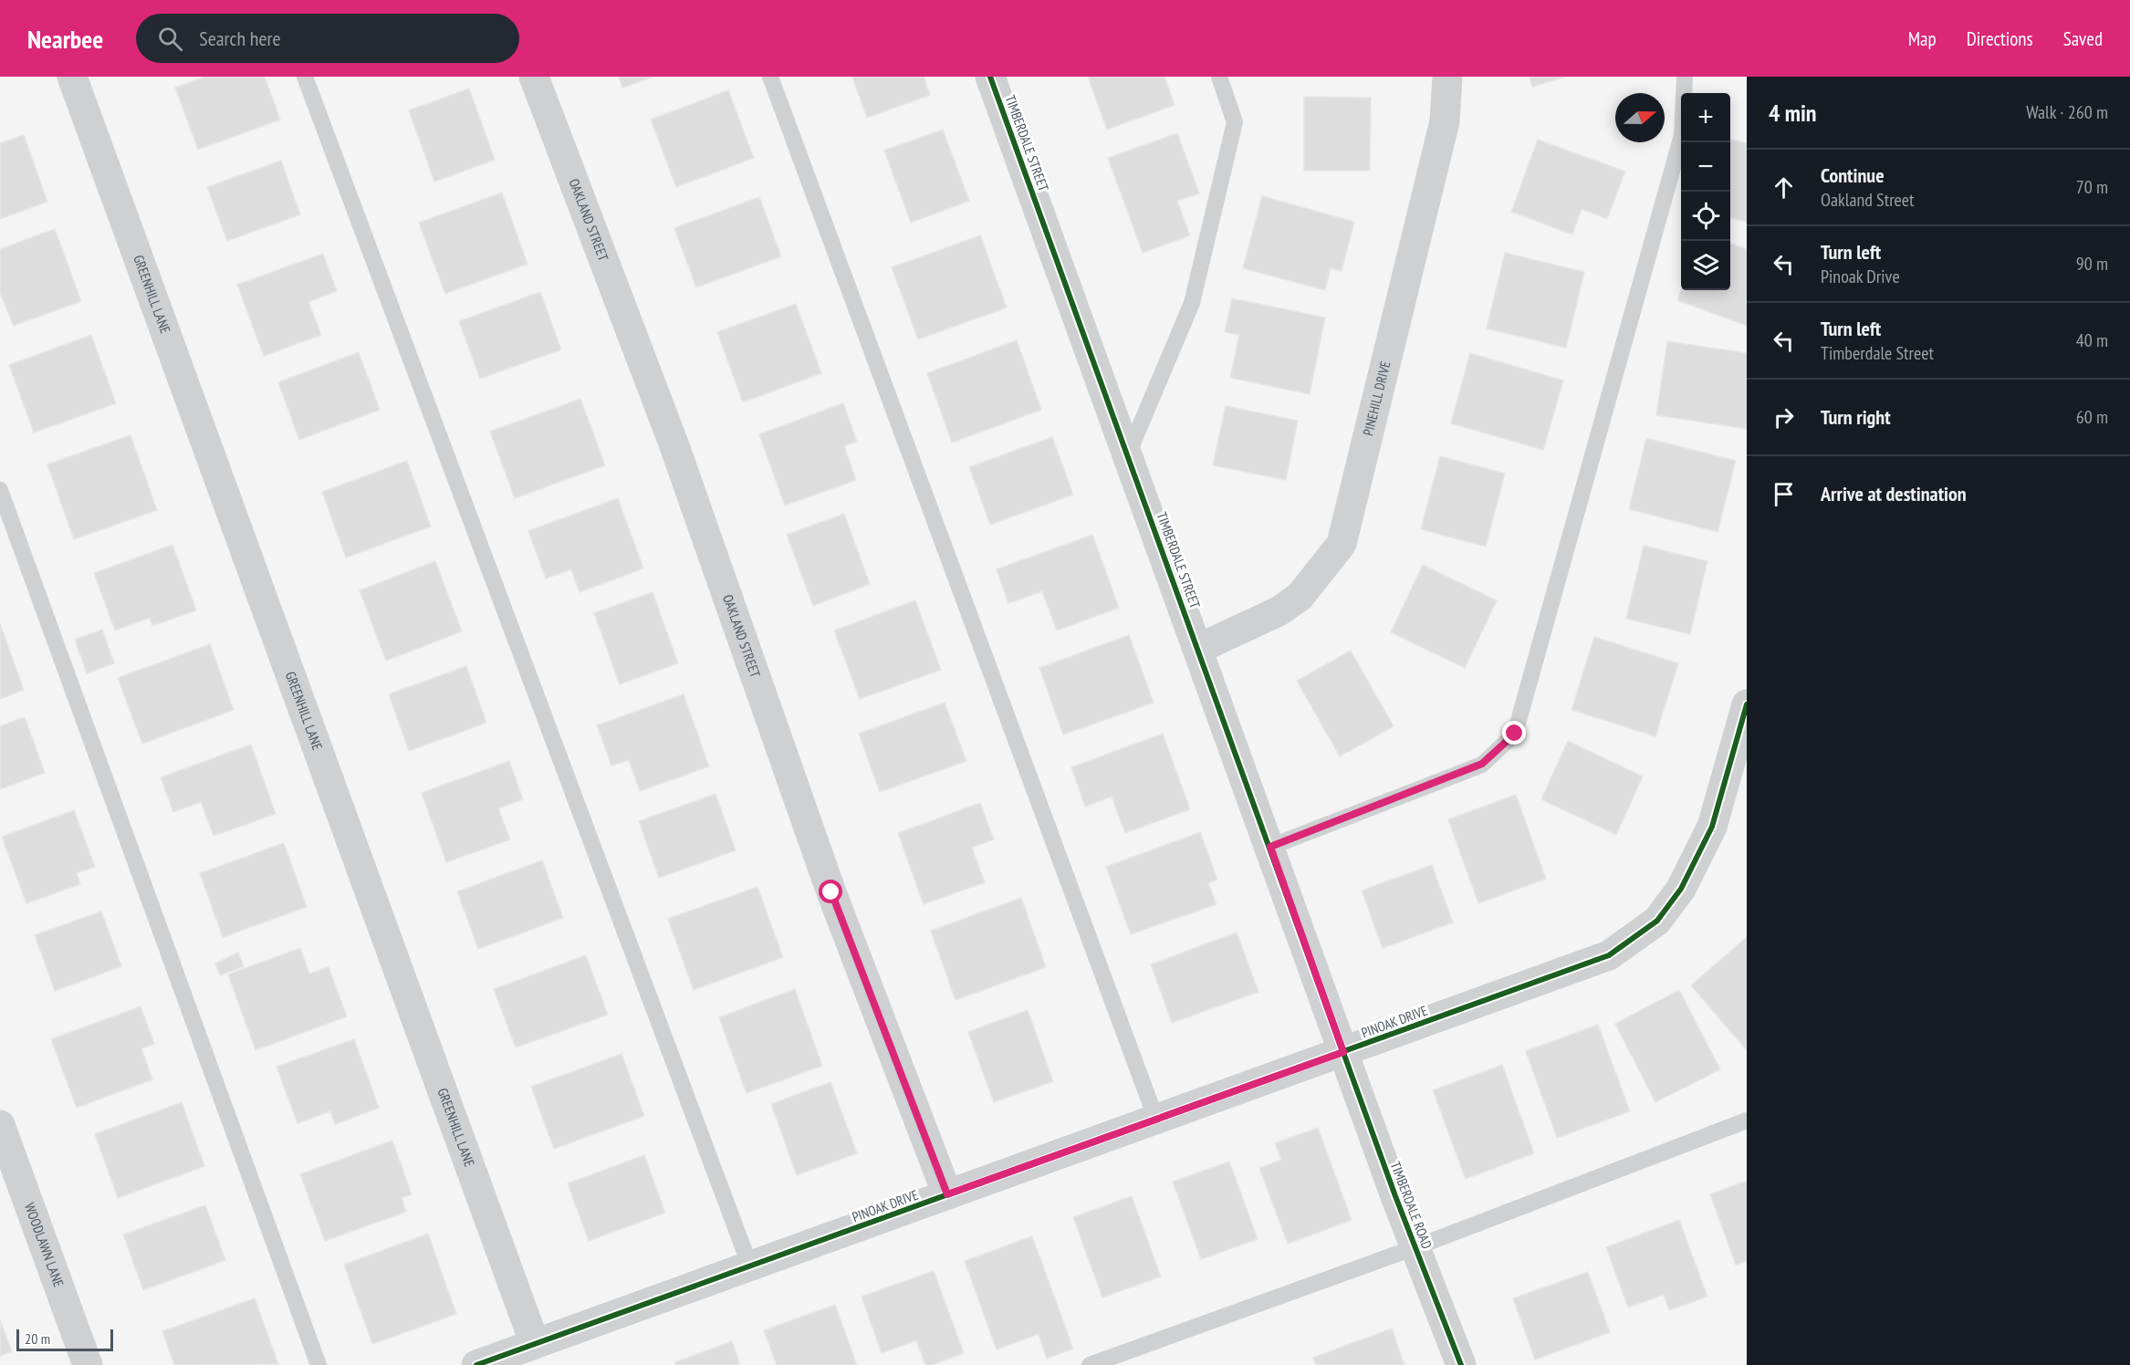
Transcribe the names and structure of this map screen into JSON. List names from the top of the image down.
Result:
{
  "streets": {
    "street": [
      "TIMBERDALE STREET",
      "OAKLAND STREET",
      "GREENHILL LANE",
      "PINEHILL DRIVE",
      "PINOAK DRIVE",
      "TIMBERDALE ROAD",
      "WOODLAWN LANE"
    ]
  },
  "crossings": [
    ["TIMBERDALE STREET", "PINEHILL DRIVE"],
    ["TIMBERDALE STREET", "PINOAK DRIVE"],
    ["TIMBERDALE STREET", "TIMBERDALE ROAD"],
    ["OAKLAND STREET", "PINOAK DRIVE"],
    ["GREENHILL LANE", "PINOAK DRIVE"],
    ["PINOAK DRIVE", "TIMBERDALE ROAD"]
  ],
  "scale_bar": "20 m",
  "north": "right",
  "page": {
    "header": "Nearbee",
    "search": "Search here",
    "nav": ["Map", "Directions", "Saved"],
    "heading": ["4 min", "Walk · 260 m"],
    "map_buttons": ["+", "−"],
    "list": [
      ["Continue", "Oakland Street", "70 m"],
      ["Turn left", "Pinoak Drive", "90 m"],
      ["Turn left", "Timberdale Street", "40 m"],
      ["Turn right", "60 m"],
      "Arrive at destination"
    ],
    "scale": "20 m"
  }
}
